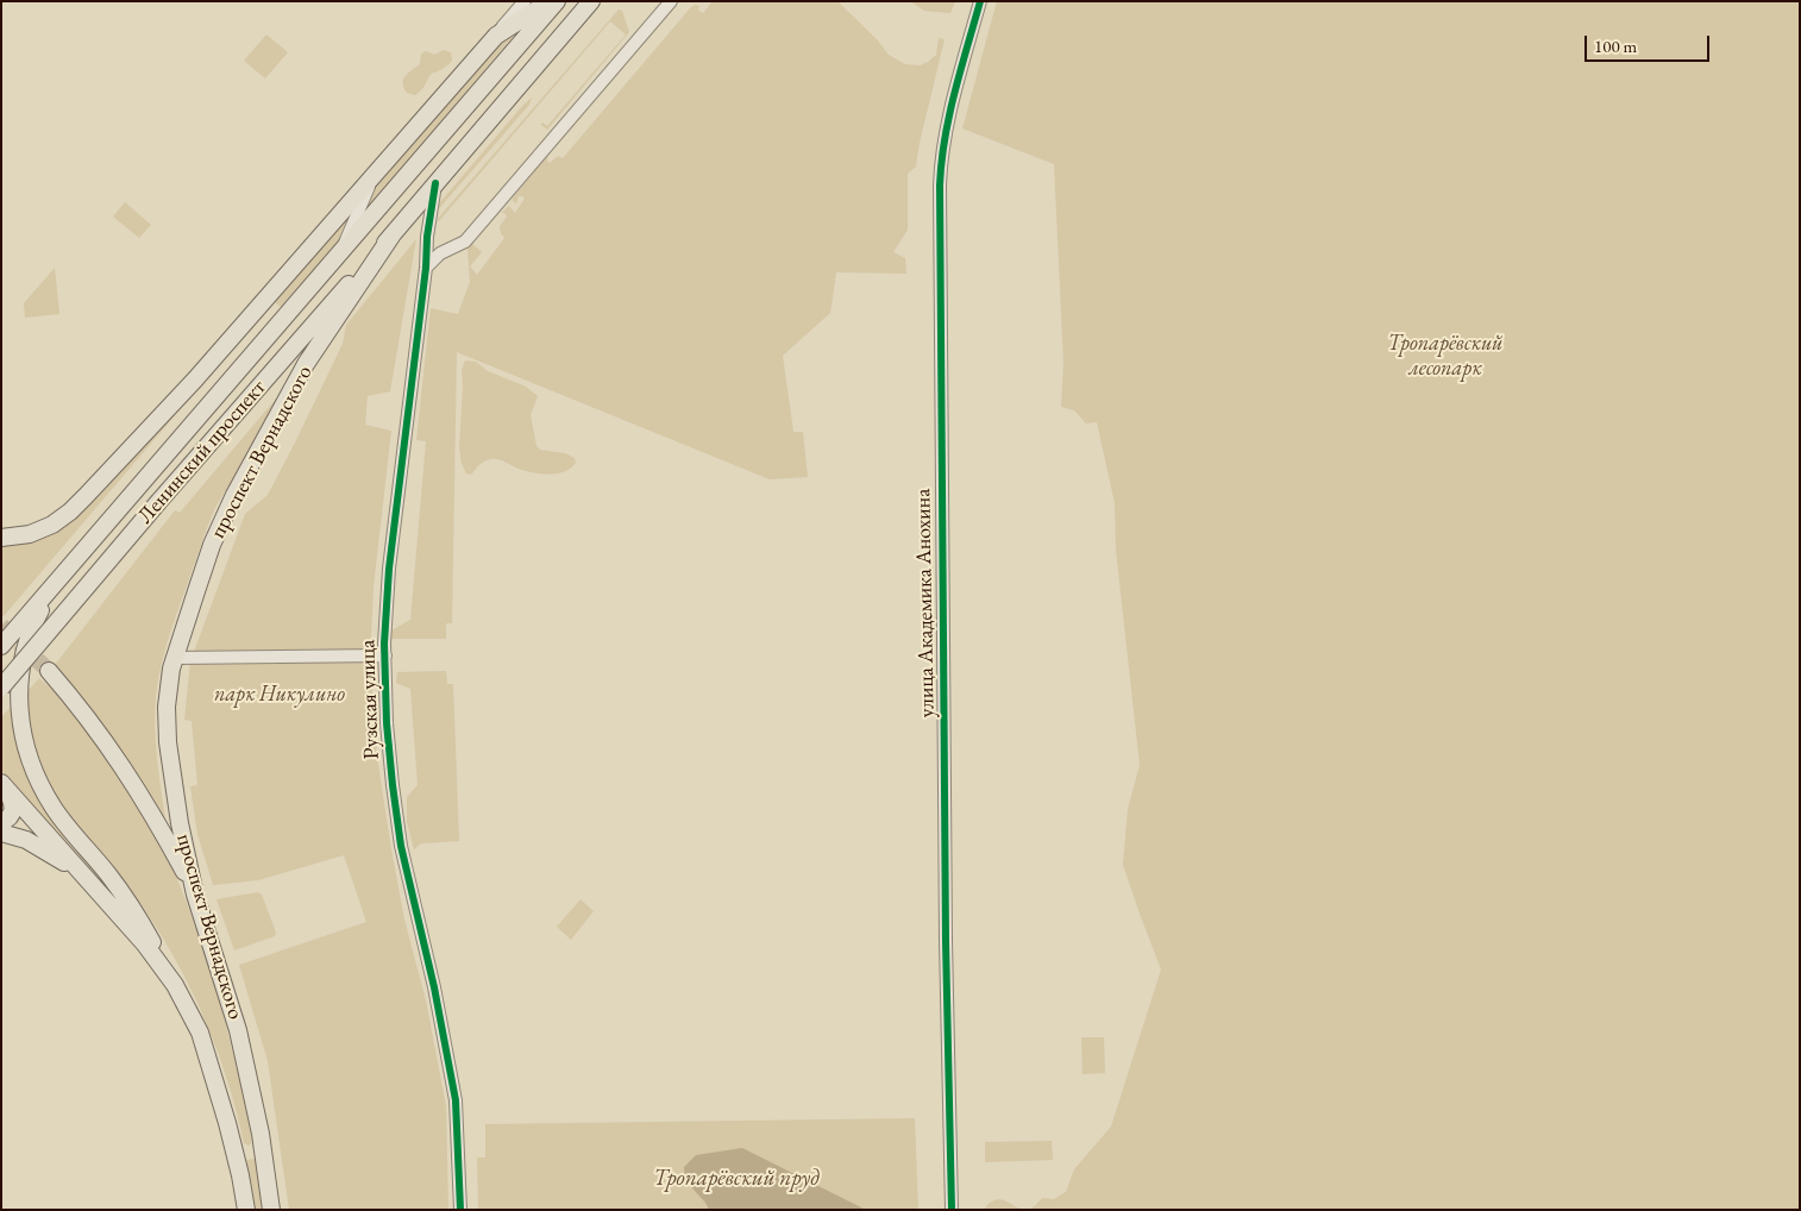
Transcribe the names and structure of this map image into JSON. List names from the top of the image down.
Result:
{
  "streets": {
    "main road": ["Ленинский проспект", "проспект Вернадского"],
    "street": ["улица Академика Анохина", "Рузская улица"]
  },
  "crossings": [
    ["Ленинский проспект", "проспект Вернадского"],
    ["Ленинский проспект", "Рузская улица"]
  ],
  "water": ["Тропарёвский пруд"],
  "parks": ["Тропарёвский лесопарк", "парк Никулино"],
  "scale_bar": "100 m"
}
